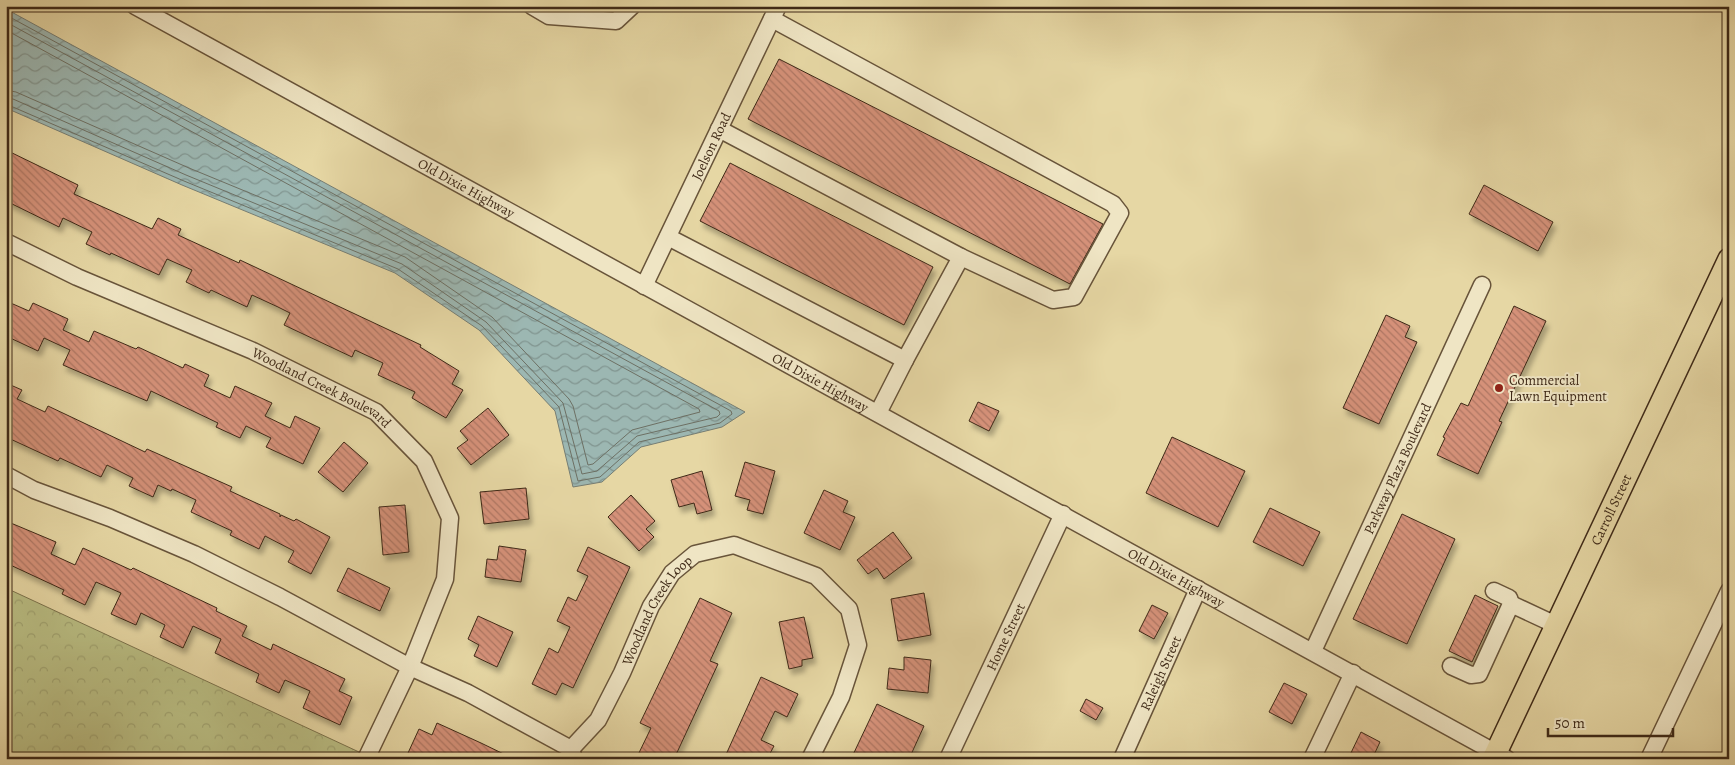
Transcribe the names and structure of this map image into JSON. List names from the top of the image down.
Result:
{
  "streets": {
    "main road": ["Carroll Street"],
    "street": [
      "Joelson Road",
      "Old Dixie Highway",
      "Woodland Creek Boulevard",
      "Parkway Plaza Boulevard",
      "Woodland Creek Loop",
      "Home Street",
      "Raleigh Street"
    ]
  },
  "crossings": [
    ["Joelson Road", "Old Dixie Highway"],
    ["Old Dixie Highway", "Parkway Plaza Boulevard"],
    ["Old Dixie Highway", "Carroll Street"],
    ["Old Dixie Highway", "Home Street"],
    ["Old Dixie Highway", "Raleigh Street"],
    ["Woodland Creek Boulevard", "Woodland Creek Loop"]
  ],
  "places": ["Commercial Lawn Equipment"],
  "scale_bar": "50 m"
}
